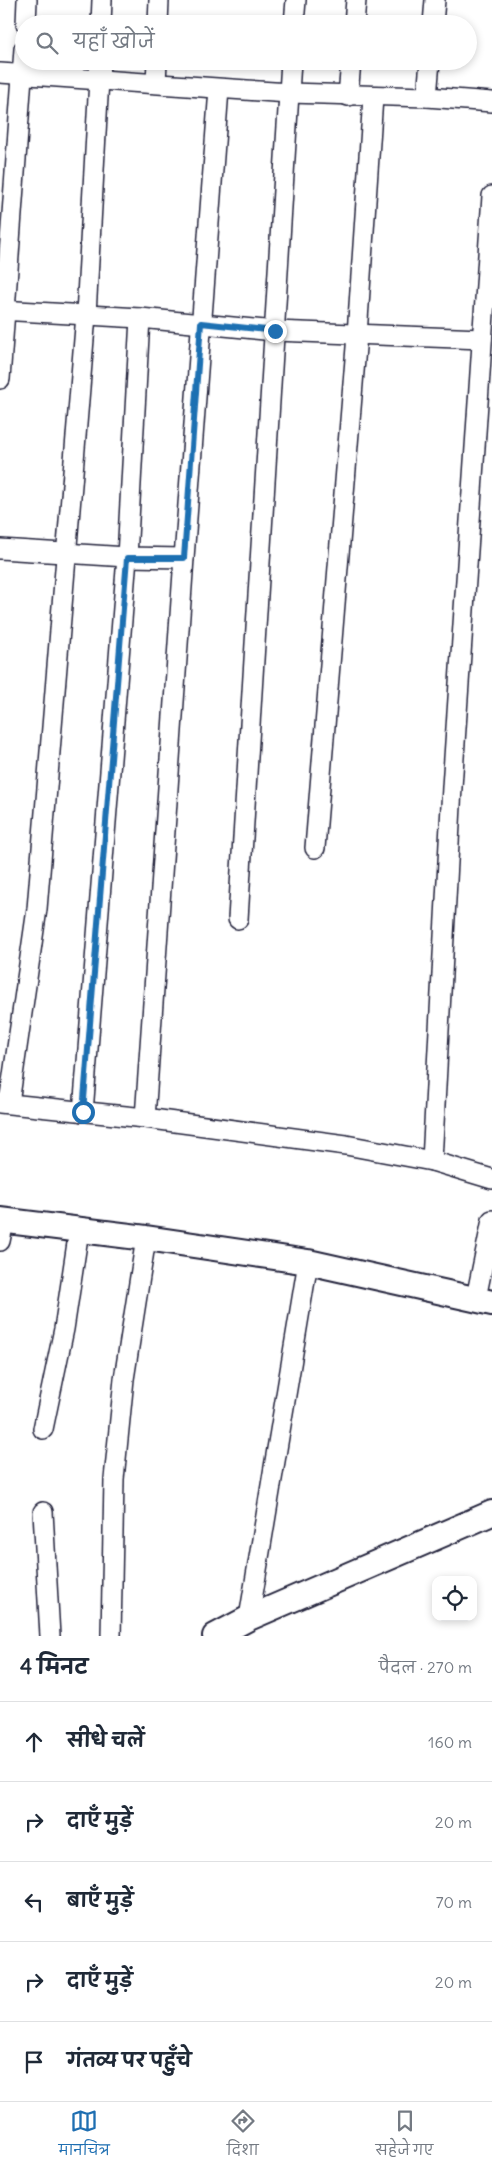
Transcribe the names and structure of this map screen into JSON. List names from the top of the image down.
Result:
{
  "page": {
    "search": "यहाँ खोजें",
    "heading": ["4 मिनट", "पैदल · 270 m"],
    "list": [
      ["सीधे चलें", "160 m"],
      ["दाएँ मुड़ें", "20 m"],
      ["बाएँ मुड़ें", "70 m"],
      ["दाएँ मुड़ें", "20 m"],
      "गंतव्य पर पहुँचे"
    ],
    "nav": ["मानचित्र", "दिशा", "सहेजे गए"]
  }
}
